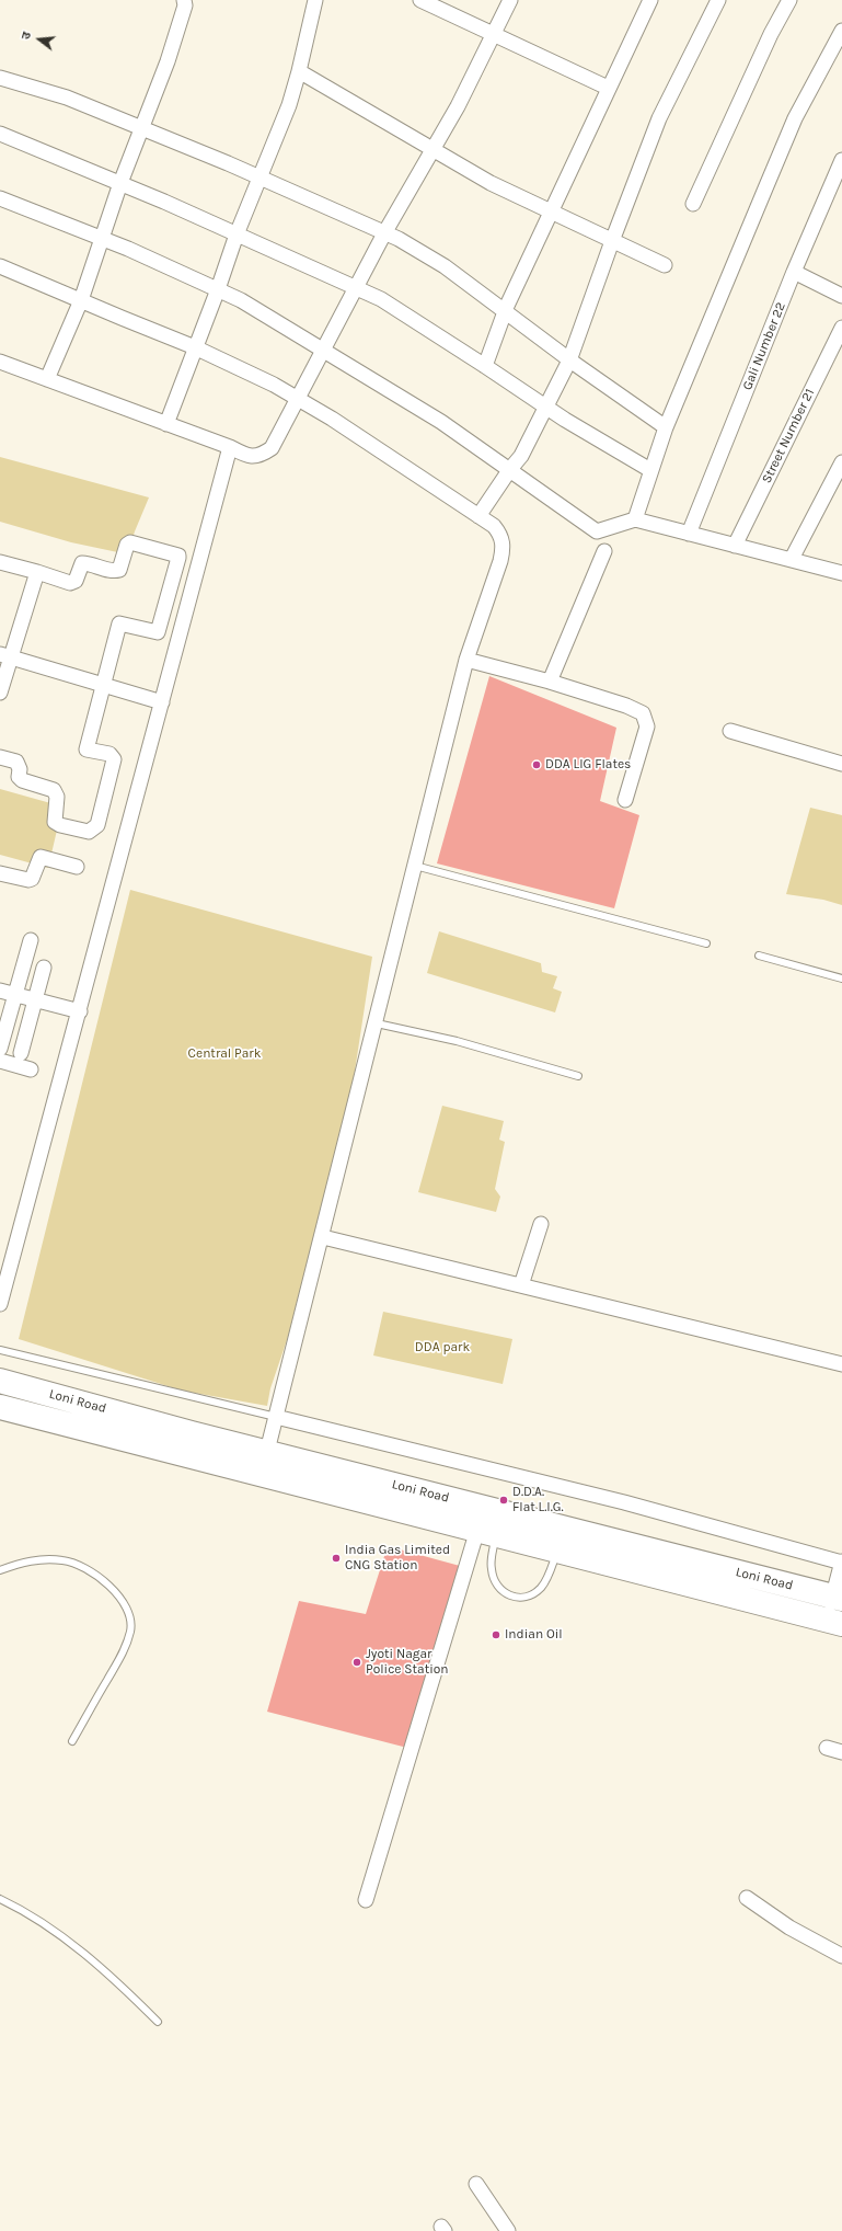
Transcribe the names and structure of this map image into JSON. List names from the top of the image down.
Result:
{
  "streets": {
    "highway": ["Loni Road"],
    "street": ["Gali Number 22", "Street Number 21"]
  },
  "parks": ["Central Park", "DDA park"],
  "places": [
    "DDA LIG Flates",
    "D.D.A. Flat L.I.G.",
    "India Gas Limited CNG Station",
    "Indian Oil",
    "Jyoti Nagar Police Station"
  ],
  "north": "left"
}
